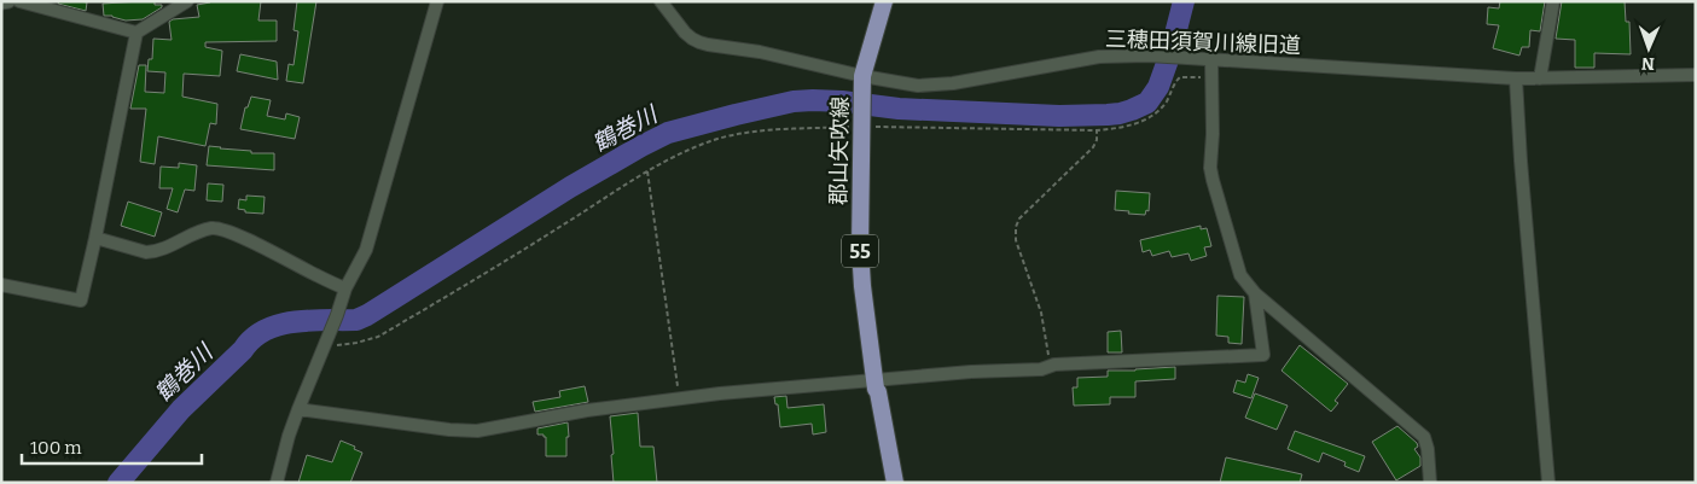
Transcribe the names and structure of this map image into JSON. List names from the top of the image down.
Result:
{
  "streets": {
    "main road": ["郡山矢吹線", "55"],
    "street": ["三穂田須賀川線旧道"]
  },
  "crossings": [
    ["三穂田須賀川線旧道", "郡山矢吹線"]
  ],
  "water": ["鶴巻川"],
  "scale_bar": "100 m",
  "north": "bottom"
}
